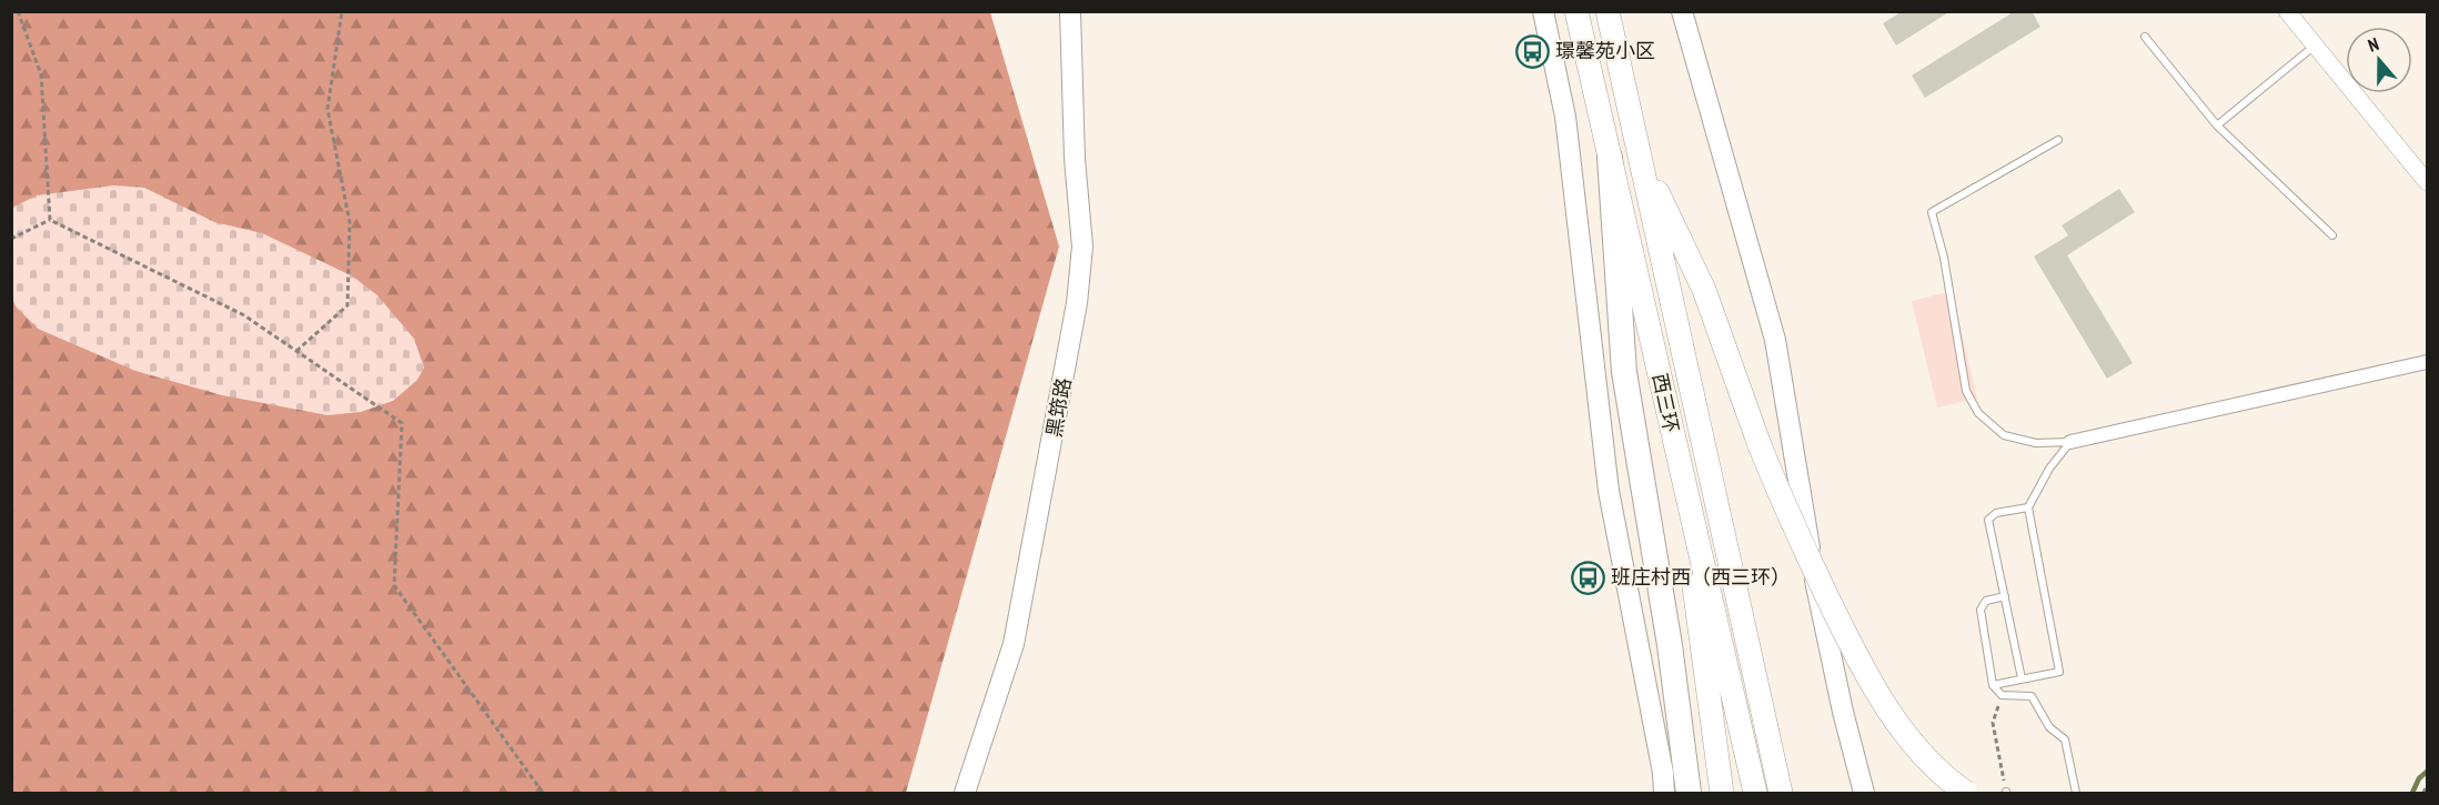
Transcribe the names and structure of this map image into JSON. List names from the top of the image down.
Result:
{
  "streets": {
    "highway": ["西三环"],
    "main road": ["黑筇路"]
  },
  "places": {
    "bus stop": ["璟馨苑小区", "班庄村西（西三环）"]
  },
  "north": "top"
}
